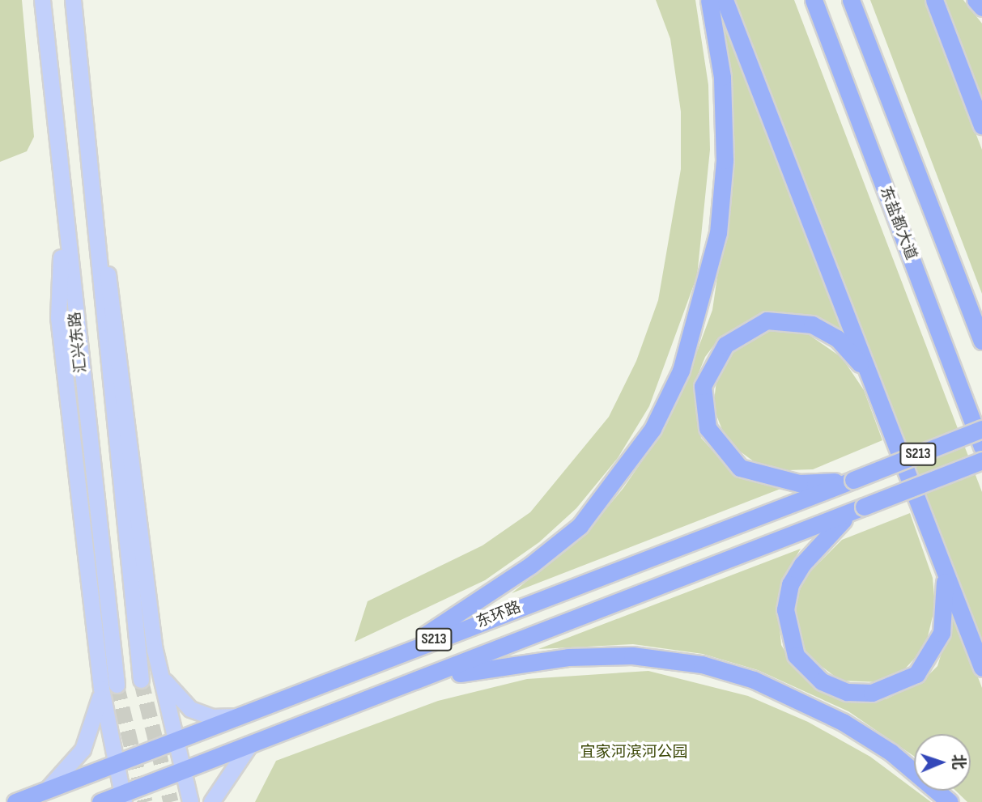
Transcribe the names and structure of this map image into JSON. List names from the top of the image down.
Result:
{
  "streets": {
    "highway": ["东盐都大道", "S213", "东环路"],
    "main road": ["汇兴东路"]
  },
  "parks": ["宜家河滨河公园"],
  "north": "right"
}
